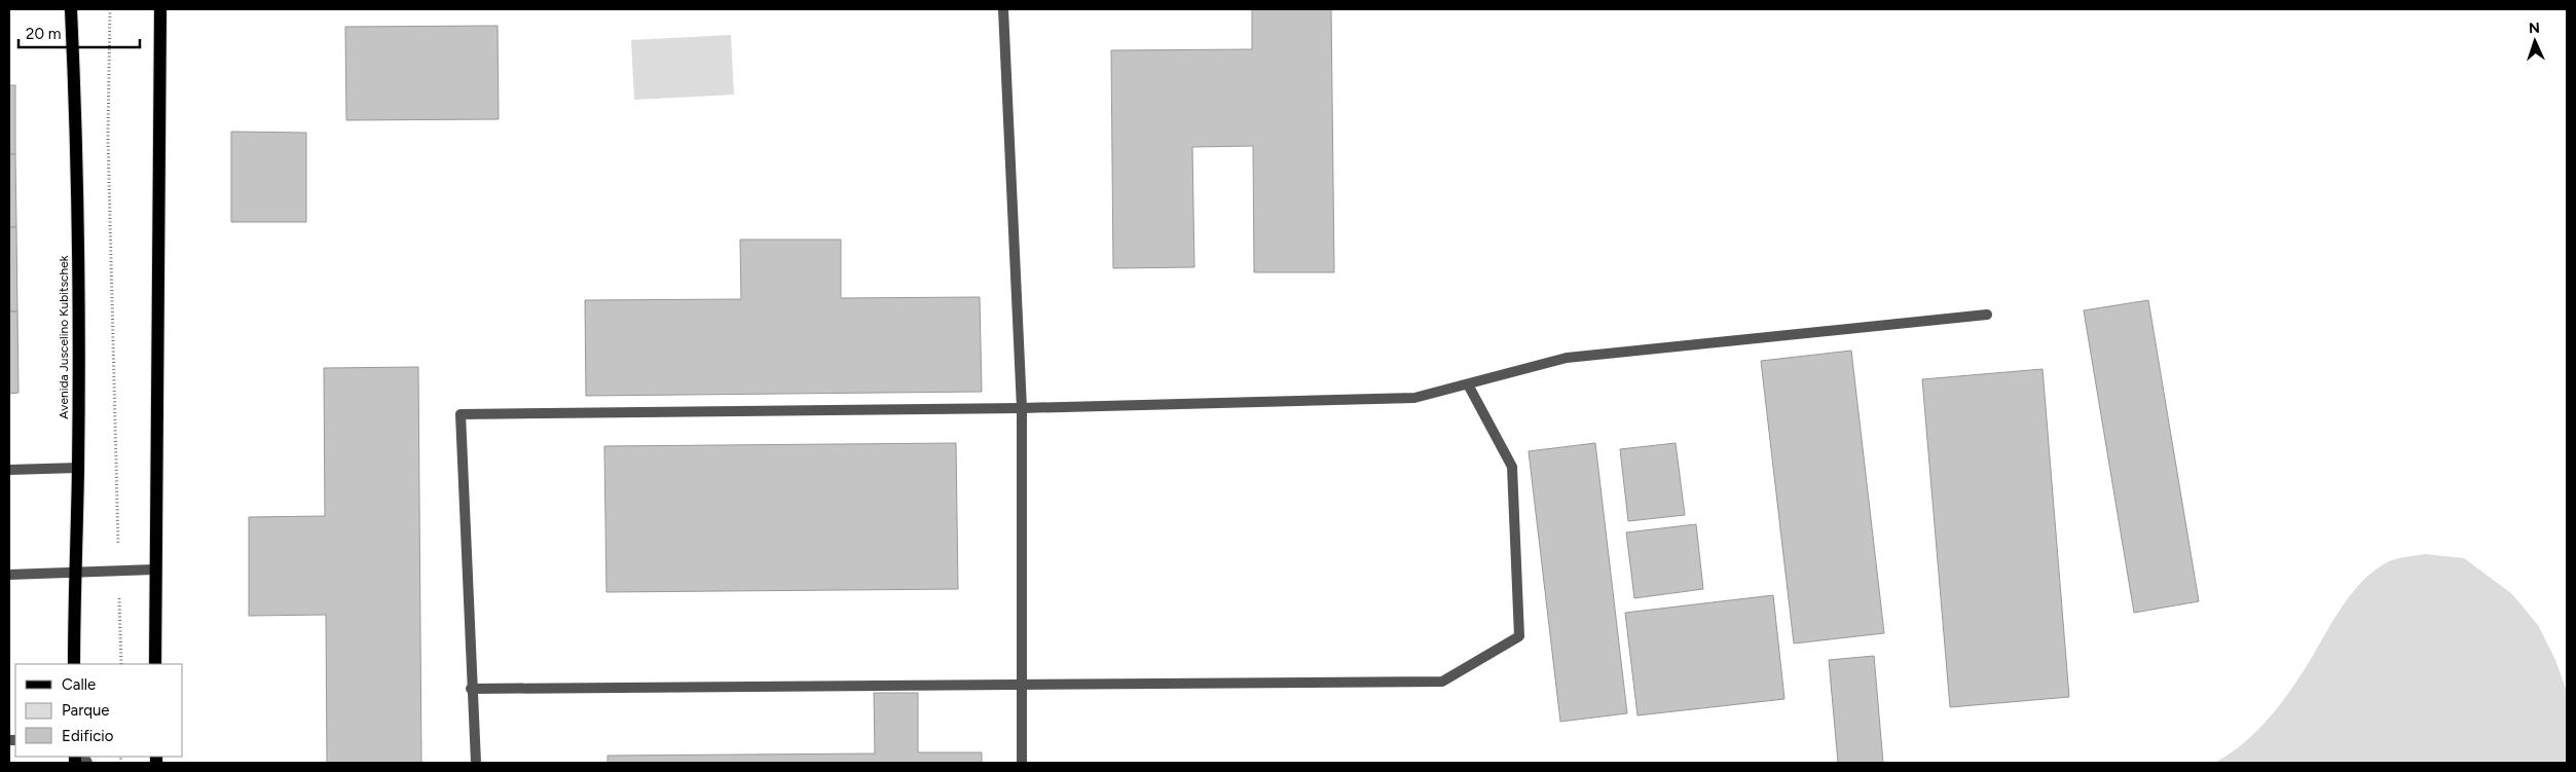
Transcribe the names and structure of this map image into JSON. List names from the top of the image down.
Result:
{
  "streets": {
    "main road": ["Avenida Juscelino Kubitschek"]
  },
  "legend": ["Calle", "Parque", "Edificio"],
  "scale_bar": "20 m",
  "north": "top"
}
